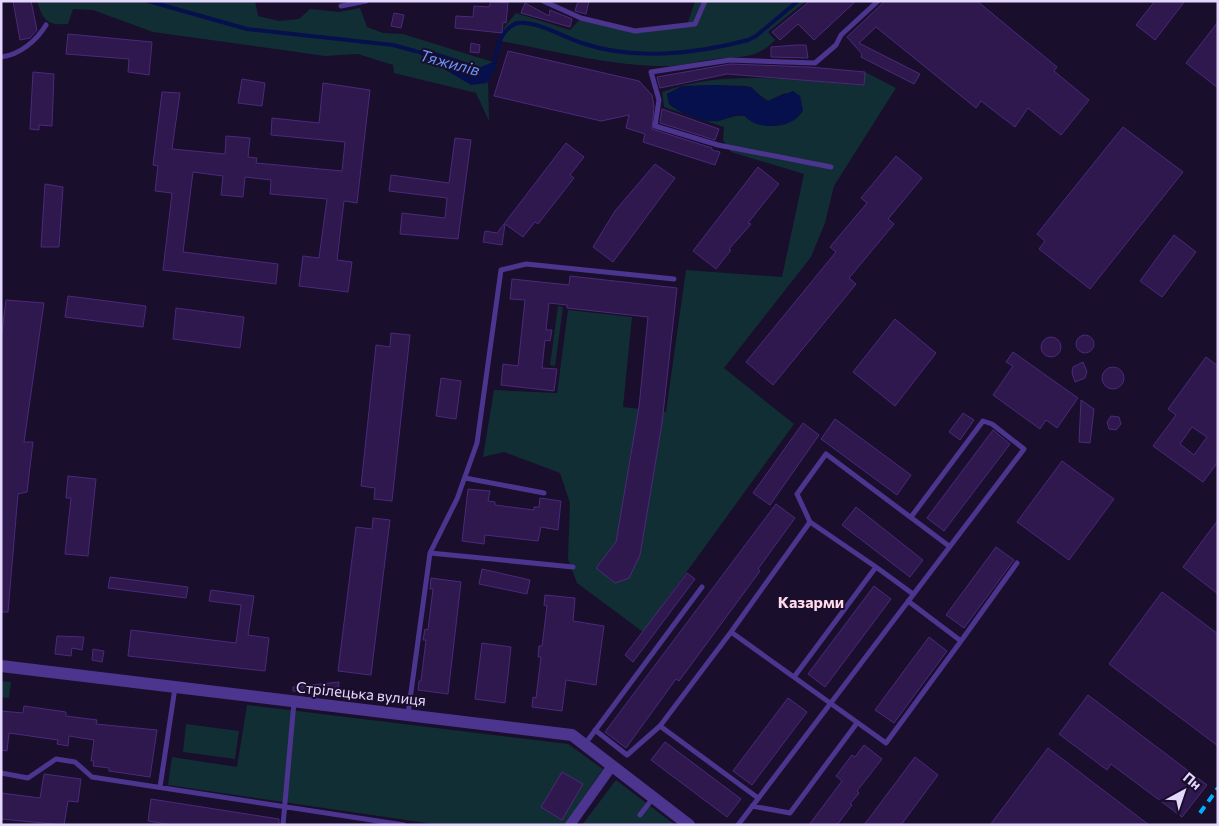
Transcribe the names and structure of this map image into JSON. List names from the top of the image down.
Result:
{
  "streets": {
    "street": ["Стрілецька вулиця"]
  },
  "districts": ["Казарми"],
  "water": ["Тяжилів"],
  "north": "top right"
}
